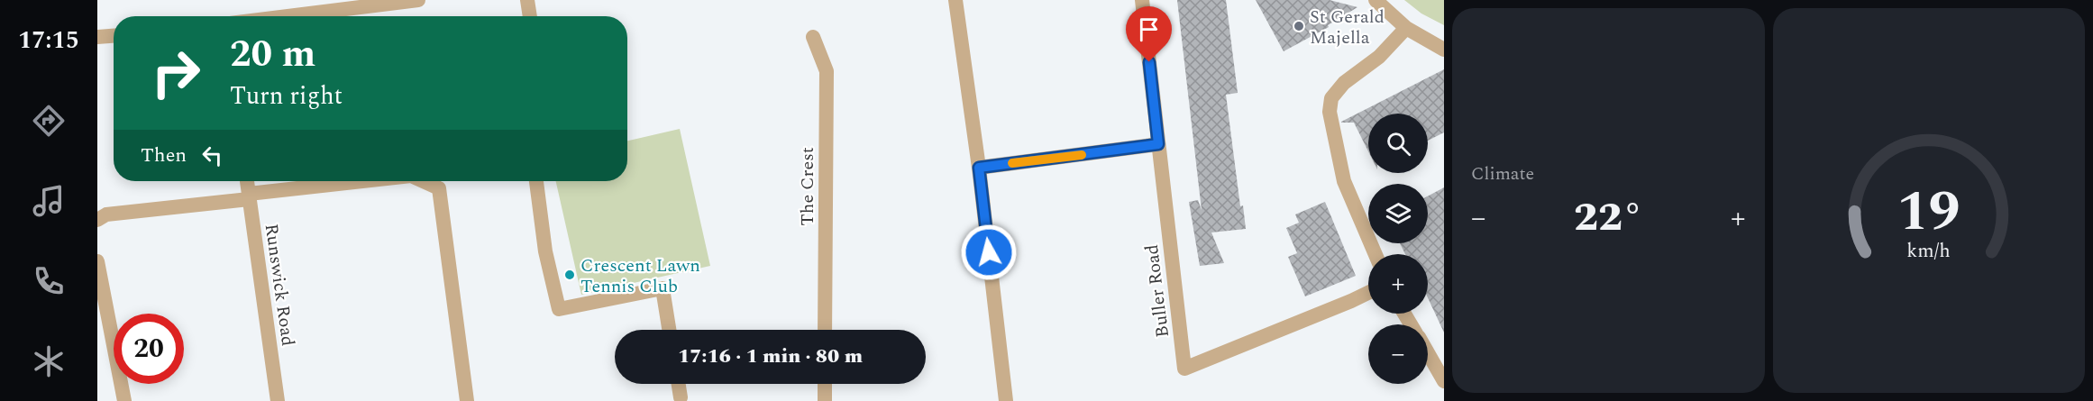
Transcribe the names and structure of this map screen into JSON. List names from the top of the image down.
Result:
{
  "streets": {
    "street": ["The Crest", "Runswick Road", "Buller Road"]
  },
  "places": ["St Gerald Majella", "Crescent Lawn Tennis Club"],
  "page": {
    "tabs": "17:15",
    "tile": "Climate",
    "turn": ["20 m", "Turn right"],
    "map_buttons": ["+", "−"],
    "then": "Then",
    "heat": ["−", "22°", "+"],
    "limit": "20",
    "trip": "17:16 · 1 min · 80 m",
    "gauge": ["19", "km/h"]
  }
}
